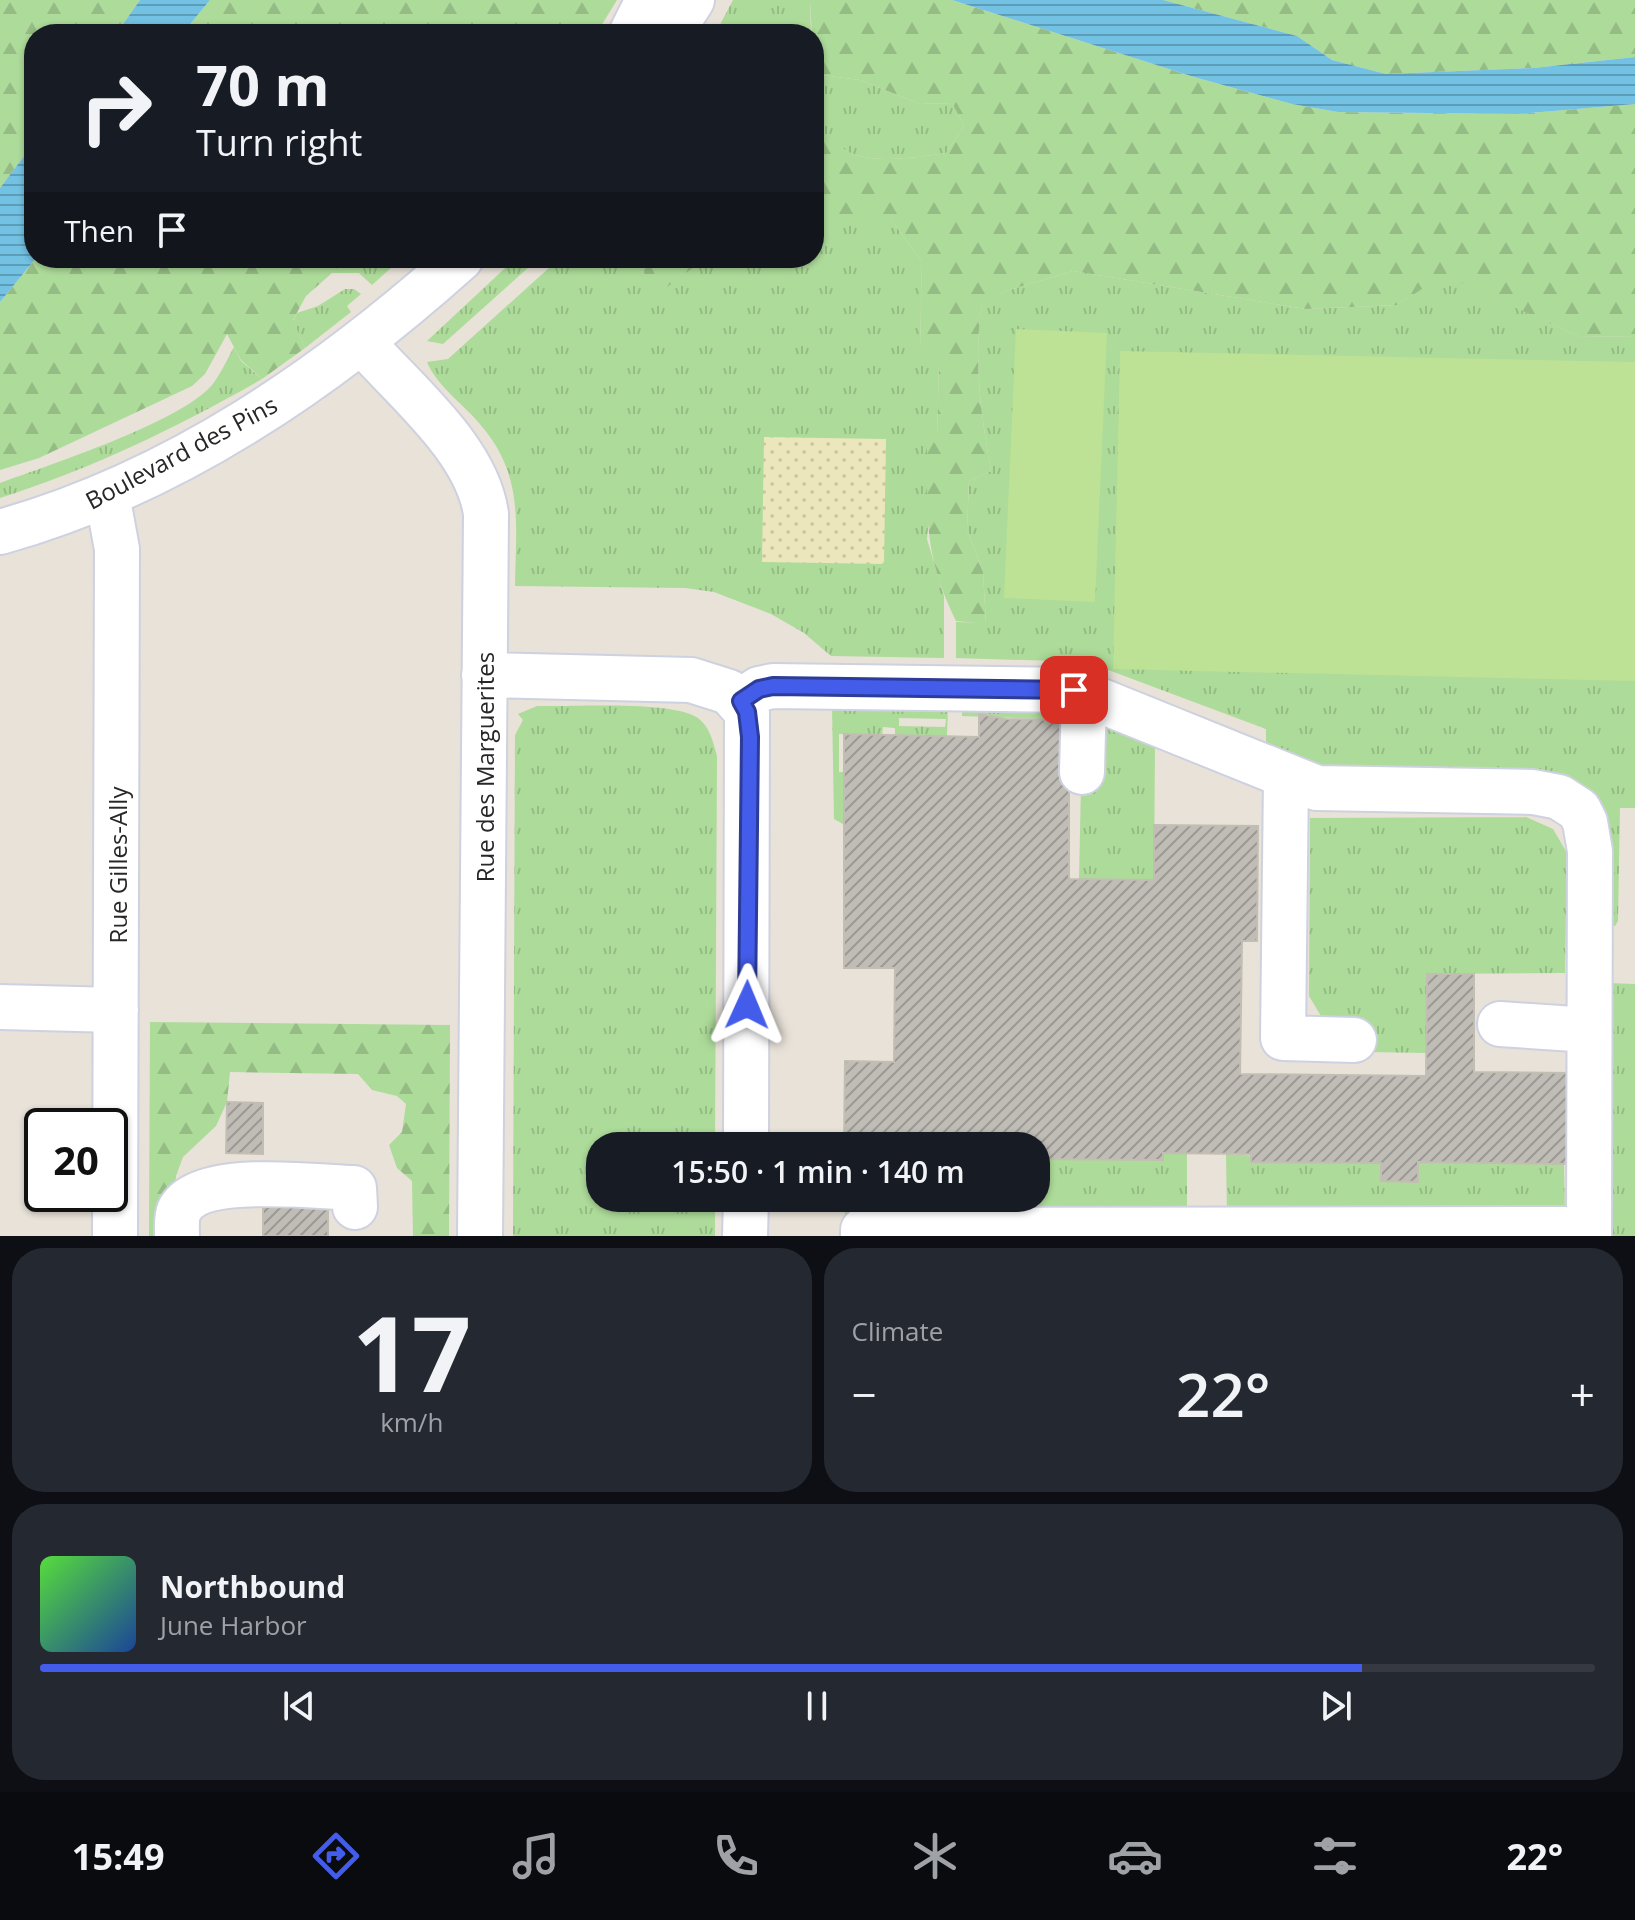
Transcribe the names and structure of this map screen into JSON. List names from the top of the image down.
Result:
{
  "streets": {
    "street": ["Boulevard des Pins", "Rue des Marguerites", "Rue Gilles-Ally"]
  },
  "crossings": [
    ["Boulevard des Pins", "Rue des Marguerites"],
    ["Boulevard des Pins", "Rue Gilles-Ally"]
  ],
  "page": {
    "turn": ["70 m", "Turn right"],
    "then": "Then",
    "limit": "20",
    "trip": "15:50 · 1 min · 140 m",
    "tile": [
      ["17", "km/h"],
      "Climate"
    ],
    "heat": ["−", "22°", "+"],
    "song": ["Northbound", "June Harbor"],
    "tabs": ["15:49", "22°"]
  }
}
